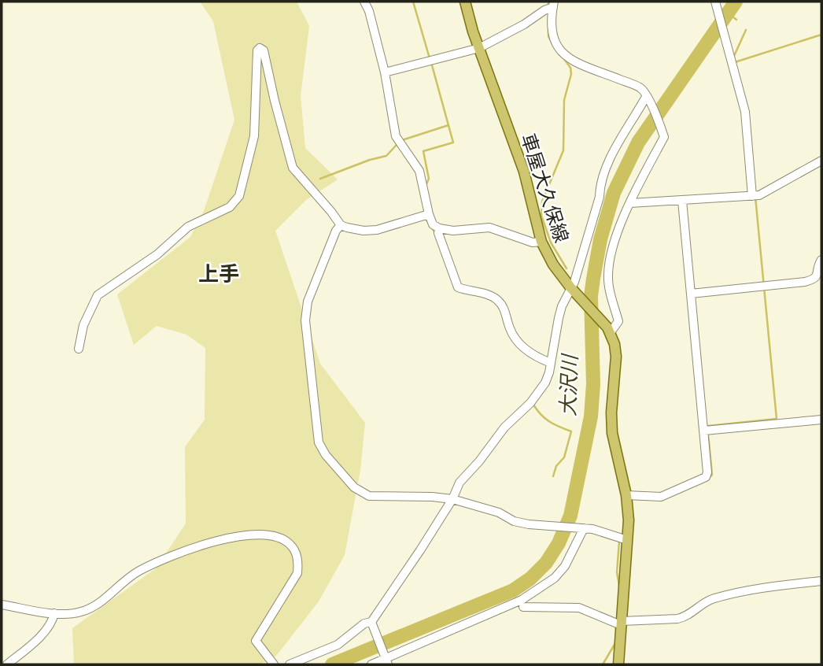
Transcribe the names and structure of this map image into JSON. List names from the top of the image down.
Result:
{
  "streets": {
    "main road": ["車屋大久保線"]
  },
  "districts": ["上手"],
  "water": ["大沢川"]
}
